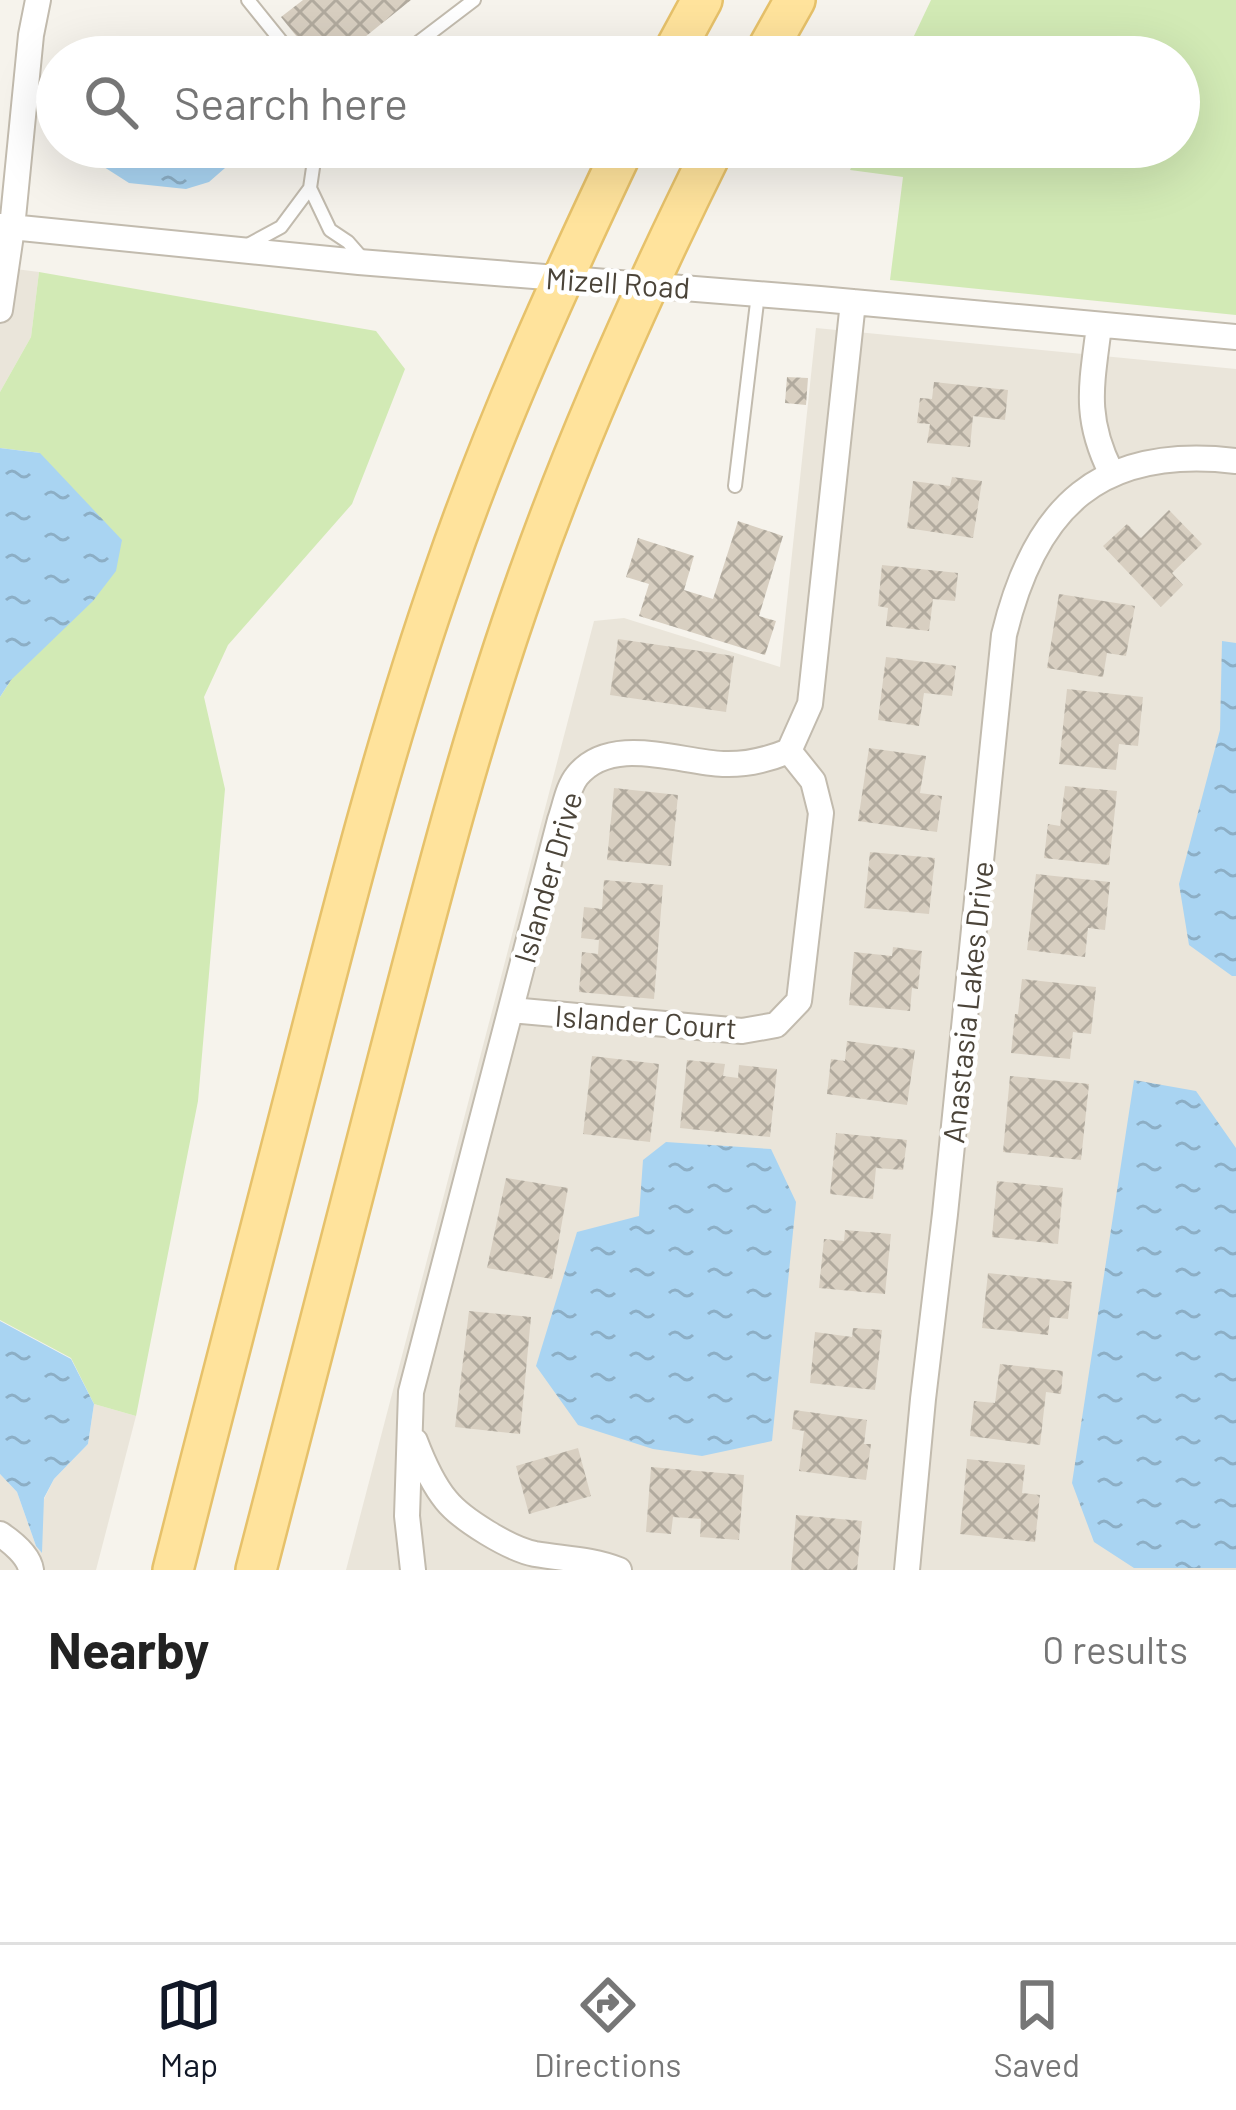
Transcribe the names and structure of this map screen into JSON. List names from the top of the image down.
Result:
{
  "streets": {
    "street": [
      "Mizell Road",
      "Islander Drive",
      "Anastasia Lakes Drive",
      "Islander Court"
    ]
  },
  "crossings": [
    ["Islander Drive", "Islander Court"]
  ],
  "page": {
    "search": "Search here",
    "heading": ["Nearby", "0 results"],
    "nav": ["Map", "Directions", "Saved"]
  }
}
